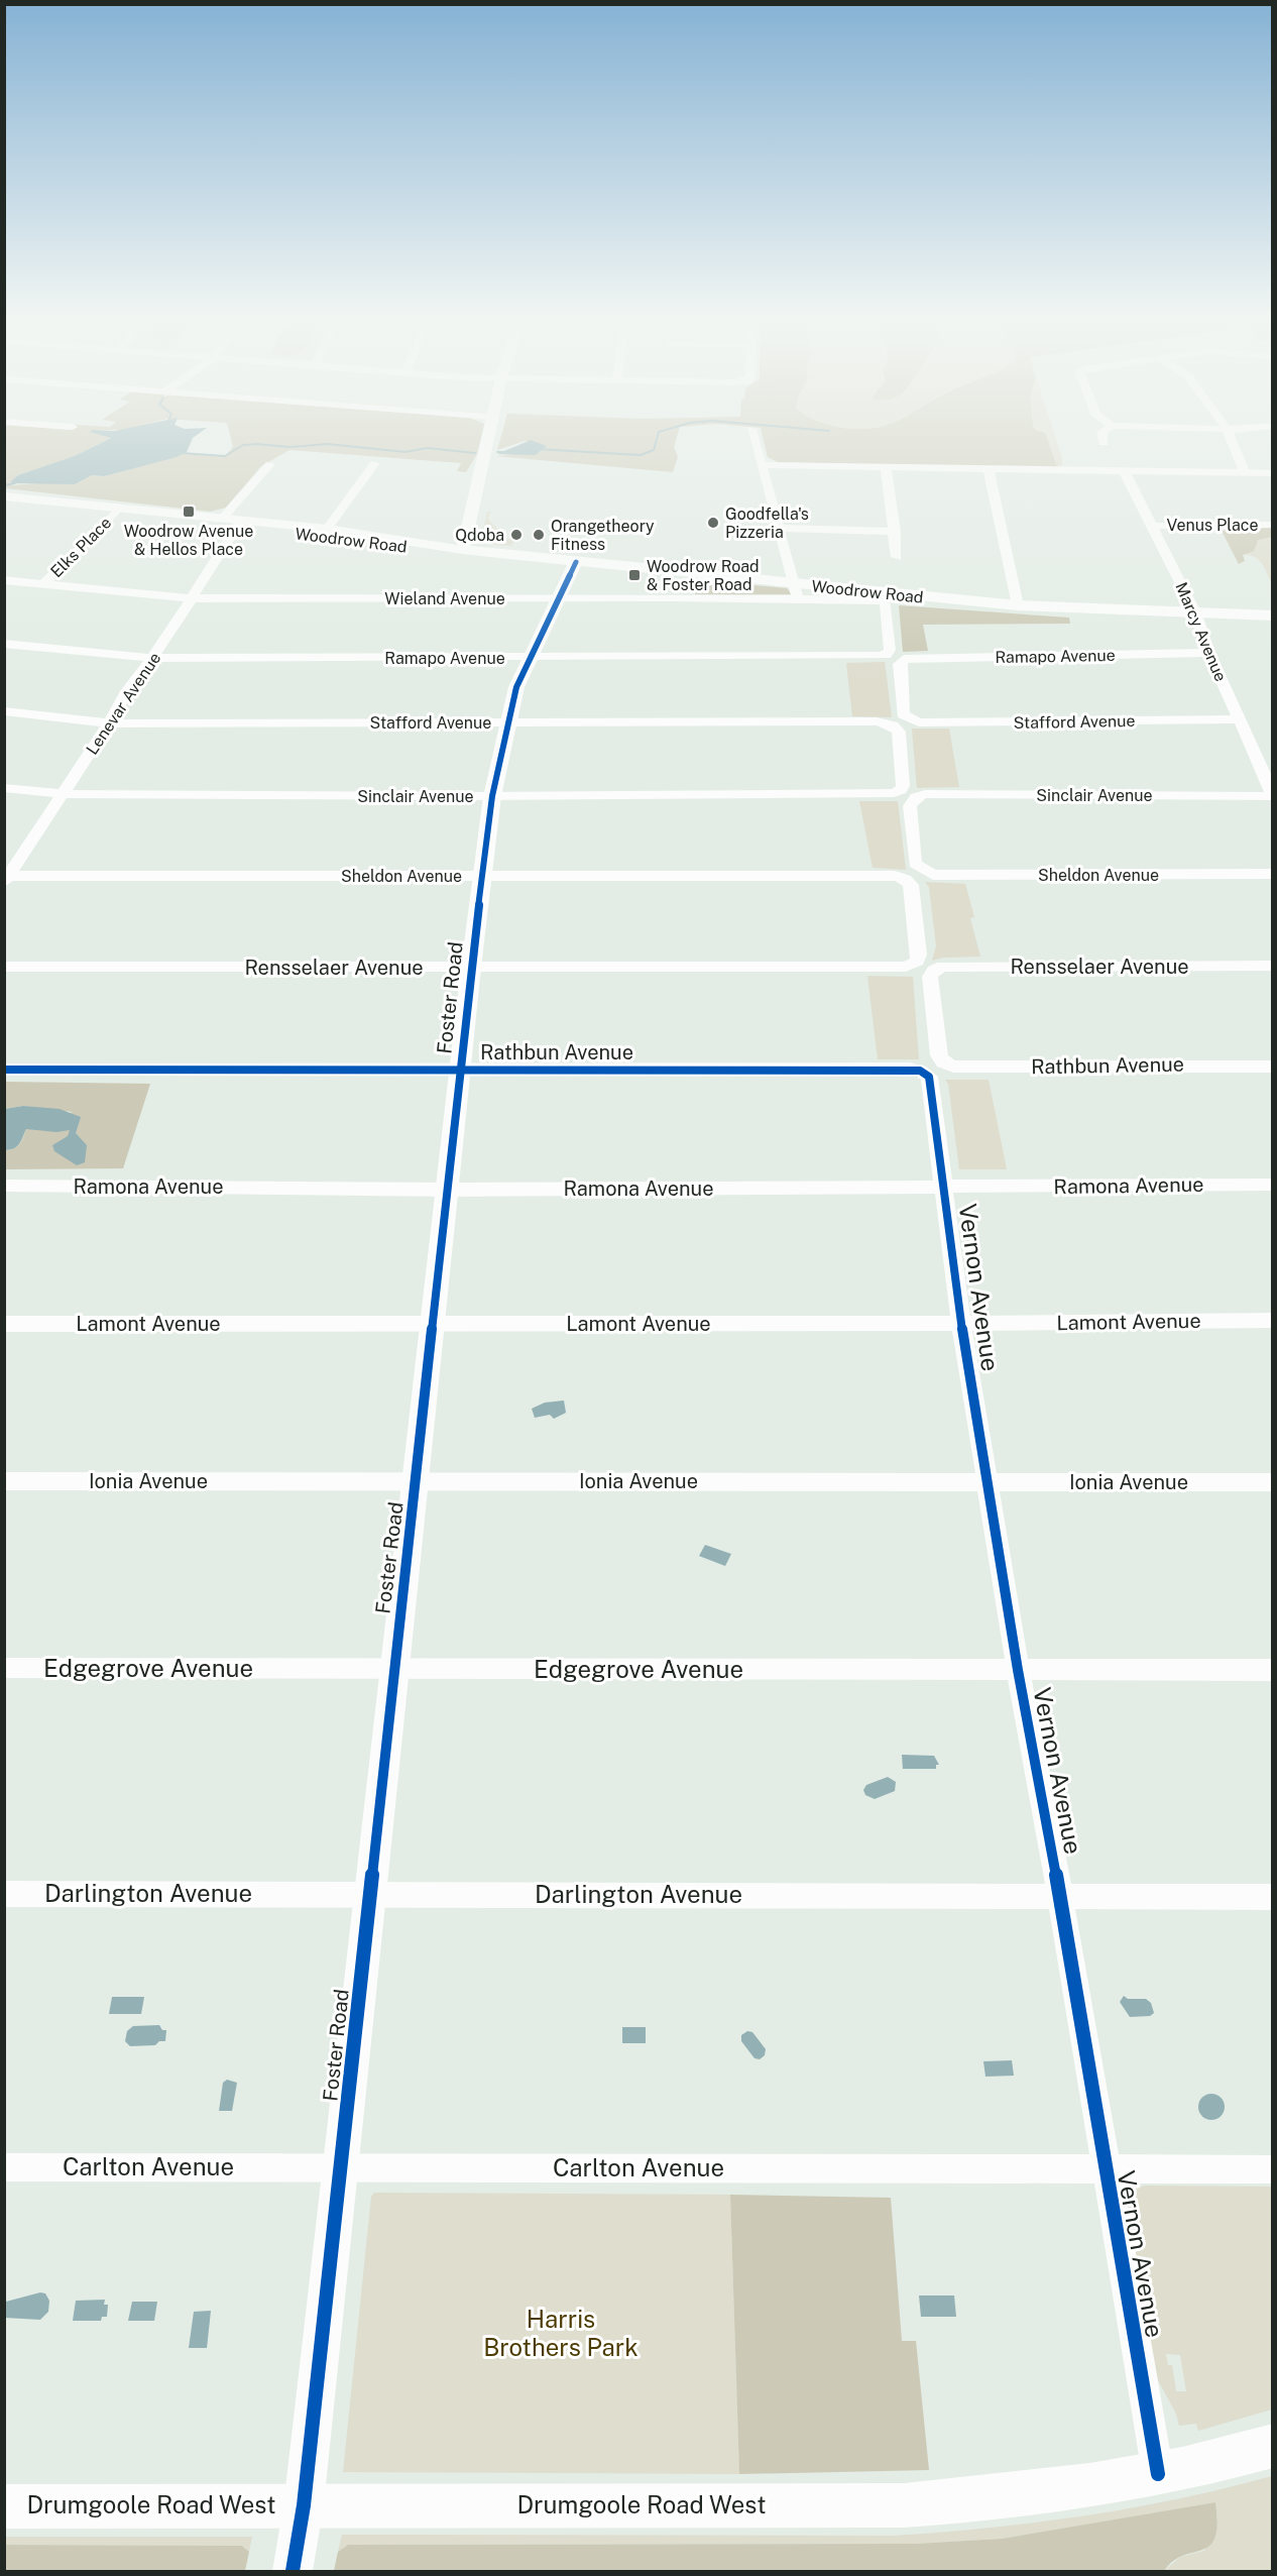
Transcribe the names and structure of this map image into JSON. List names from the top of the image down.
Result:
{
  "streets": {
    "main road": ["Drumgoole Road West"],
    "street": [
      "Venus Place",
      "Woodrow Road",
      "Elks Place",
      "Wieland Avenue",
      "Marcy Avenue",
      "Ramapo Avenue",
      "Lenevar Avenue",
      "Stafford Avenue",
      "Sinclair Avenue",
      "Sheldon Avenue",
      "Rensselaer Avenue",
      "Foster Road",
      "Rathbun Avenue",
      "Ramona Avenue",
      "Vernon Avenue",
      "Lamont Avenue",
      "Ionia Avenue",
      "Edgegrove Avenue",
      "Darlington Avenue",
      "Carlton Avenue"
    ]
  },
  "crossings": [
    ["Venus Place", "Marcy Avenue"],
    ["Woodrow Road", "Elks Place"],
    ["Woodrow Road", "Wieland Avenue"],
    ["Woodrow Road", "Marcy Avenue"],
    ["Woodrow Road", "Ramapo Avenue"],
    ["Woodrow Road", "Lenevar Avenue"],
    ["Woodrow Road", "Foster Road"],
    ["Elks Place", "Wieland Avenue"],
    ["Wieland Avenue", "Ramapo Avenue"],
    ["Wieland Avenue", "Lenevar Avenue"],
    ["Wieland Avenue", "Foster Road"],
    ["Marcy Avenue", "Ramapo Avenue"],
    ["Marcy Avenue", "Stafford Avenue"],
    ["Marcy Avenue", "Sinclair Avenue"],
    ["Ramapo Avenue", "Lenevar Avenue"],
    ["Ramapo Avenue", "Stafford Avenue"],
    ["Ramapo Avenue", "Foster Road"],
    ["Lenevar Avenue", "Stafford Avenue"],
    ["Lenevar Avenue", "Sinclair Avenue"],
    ["Lenevar Avenue", "Sheldon Avenue"],
    ["Stafford Avenue", "Sinclair Avenue"],
    ["Stafford Avenue", "Foster Road"],
    ["Sinclair Avenue", "Sheldon Avenue"],
    ["Sinclair Avenue", "Foster Road"],
    ["Sheldon Avenue", "Rensselaer Avenue"],
    ["Sheldon Avenue", "Foster Road"],
    ["Rensselaer Avenue", "Foster Road"],
    ["Rensselaer Avenue", "Vernon Avenue"],
    ["Foster Road", "Rathbun Avenue"],
    ["Foster Road", "Ramona Avenue"],
    ["Foster Road", "Lamont Avenue"],
    ["Foster Road", "Ionia Avenue"],
    ["Foster Road", "Edgegrove Avenue"],
    ["Foster Road", "Darlington Avenue"],
    ["Foster Road", "Carlton Avenue"],
    ["Foster Road", "Drumgoole Road West"],
    ["Rathbun Avenue", "Vernon Avenue"],
    ["Ramona Avenue", "Vernon Avenue"],
    ["Vernon Avenue", "Lamont Avenue"],
    ["Vernon Avenue", "Ionia Avenue"],
    ["Vernon Avenue", "Edgegrove Avenue"],
    ["Vernon Avenue", "Darlington Avenue"],
    ["Vernon Avenue", "Carlton Avenue"],
    ["Vernon Avenue", "Drumgoole Road West"]
  ],
  "parks": ["Harris Brothers Park"],
  "places": {
    "transit": ["Woodrow Avenue & Hellos Place", "Woodrow Road & Foster Road"],
    "other": ["Goodfella's Pizzeria", "Qdoba", "Orangetheory Fitness"]
  }
}
